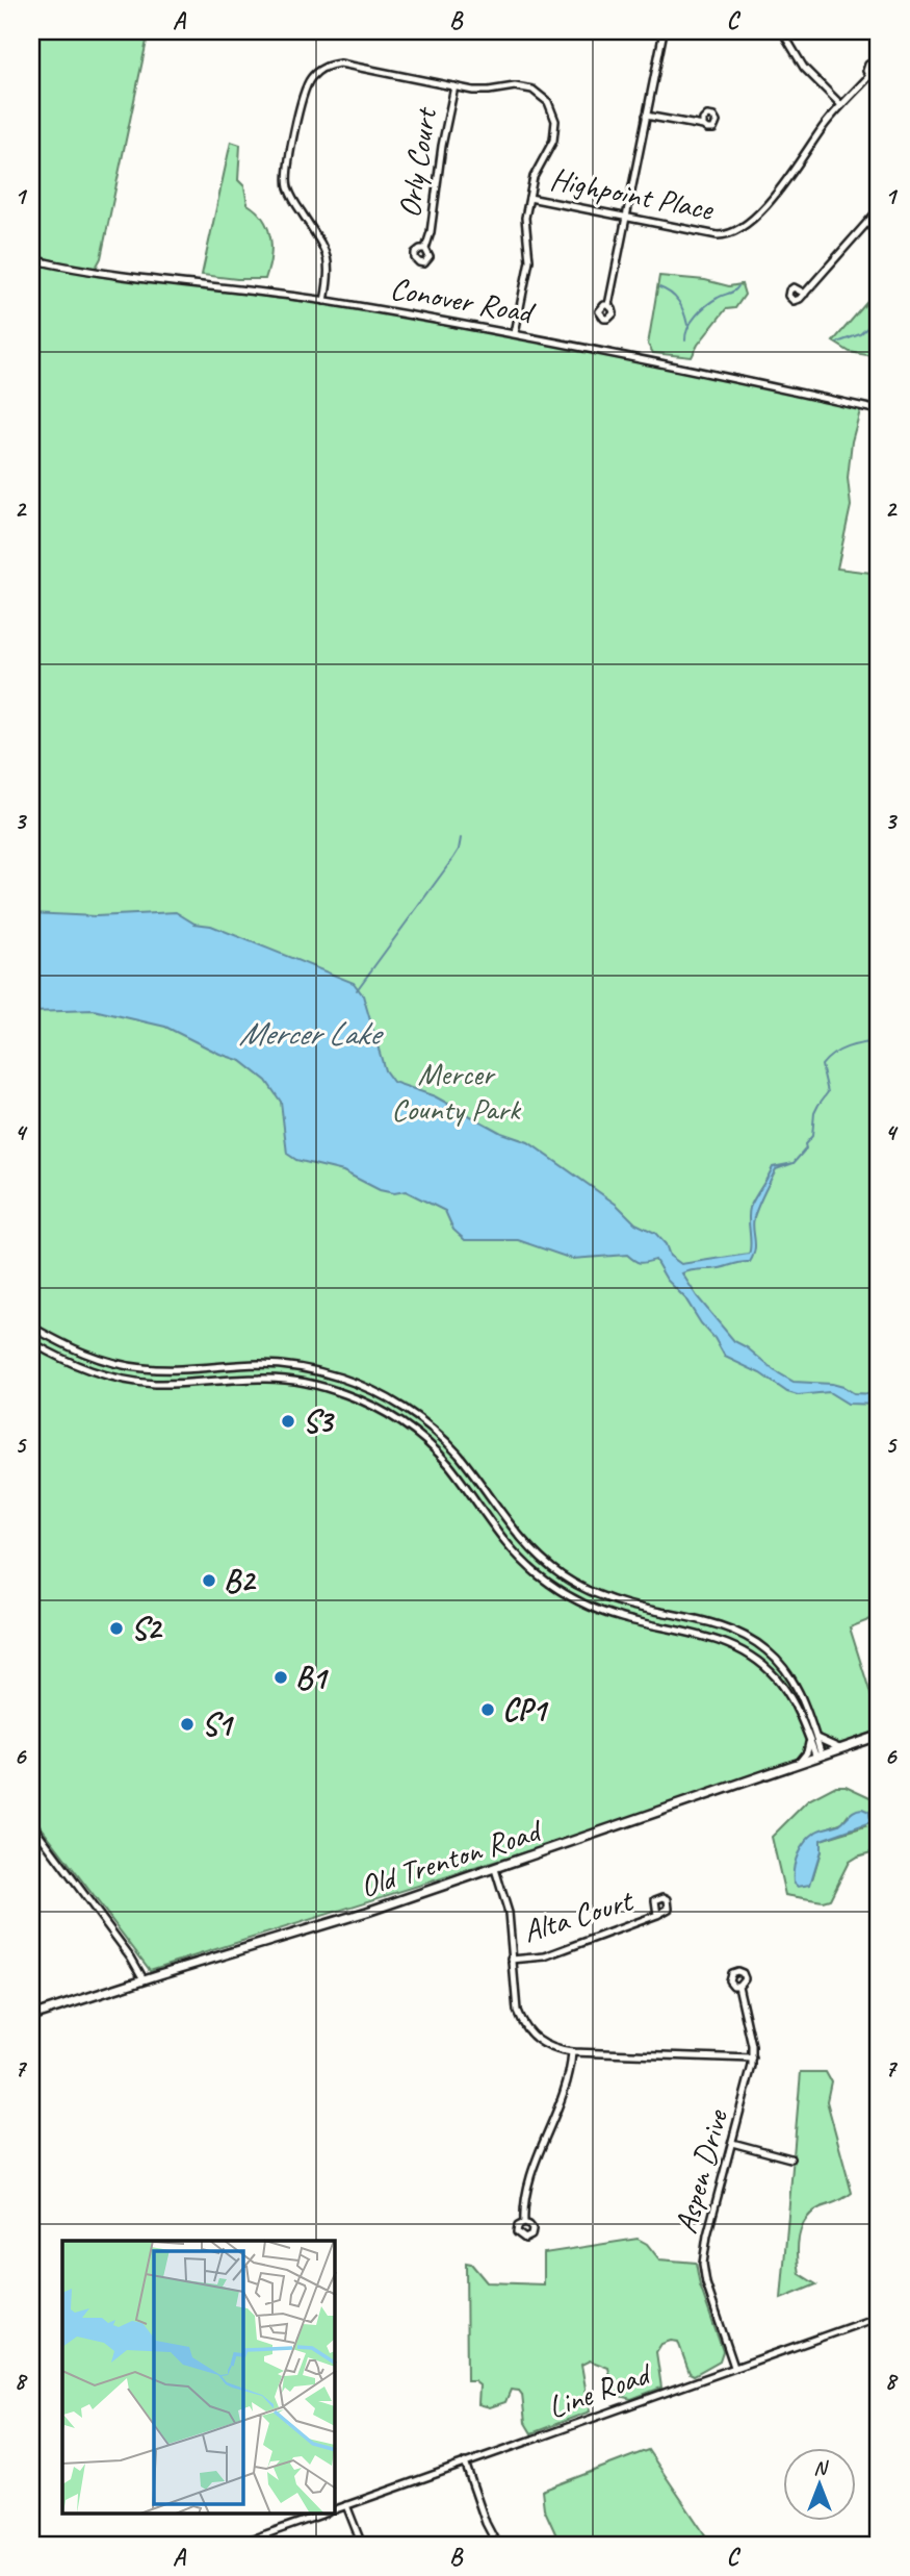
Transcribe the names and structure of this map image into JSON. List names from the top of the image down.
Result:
{
  "streets": {
    "main road": ["Old Trenton Road"],
    "street": [
      "Orly Court",
      "Highpoint Place",
      "Conover Road",
      "Alta Court",
      "Aspen Drive",
      "Line Road"
    ]
  },
  "crossings": [
    ["Aspen Drive", "Line Road"]
  ],
  "water": ["Mercer Lake"],
  "parks": ["Mercer County Park"],
  "places": [
    "S3",
    "B2",
    "S2",
    "B1",
    "CP1",
    "S1"
  ],
  "north": "top",
  "grid": {
    "columns": ["A", "B", "C"],
    "rows": [
      "1",
      "2",
      "3",
      "4",
      "5",
      "6",
      "7",
      "8"
    ]
  }
}
